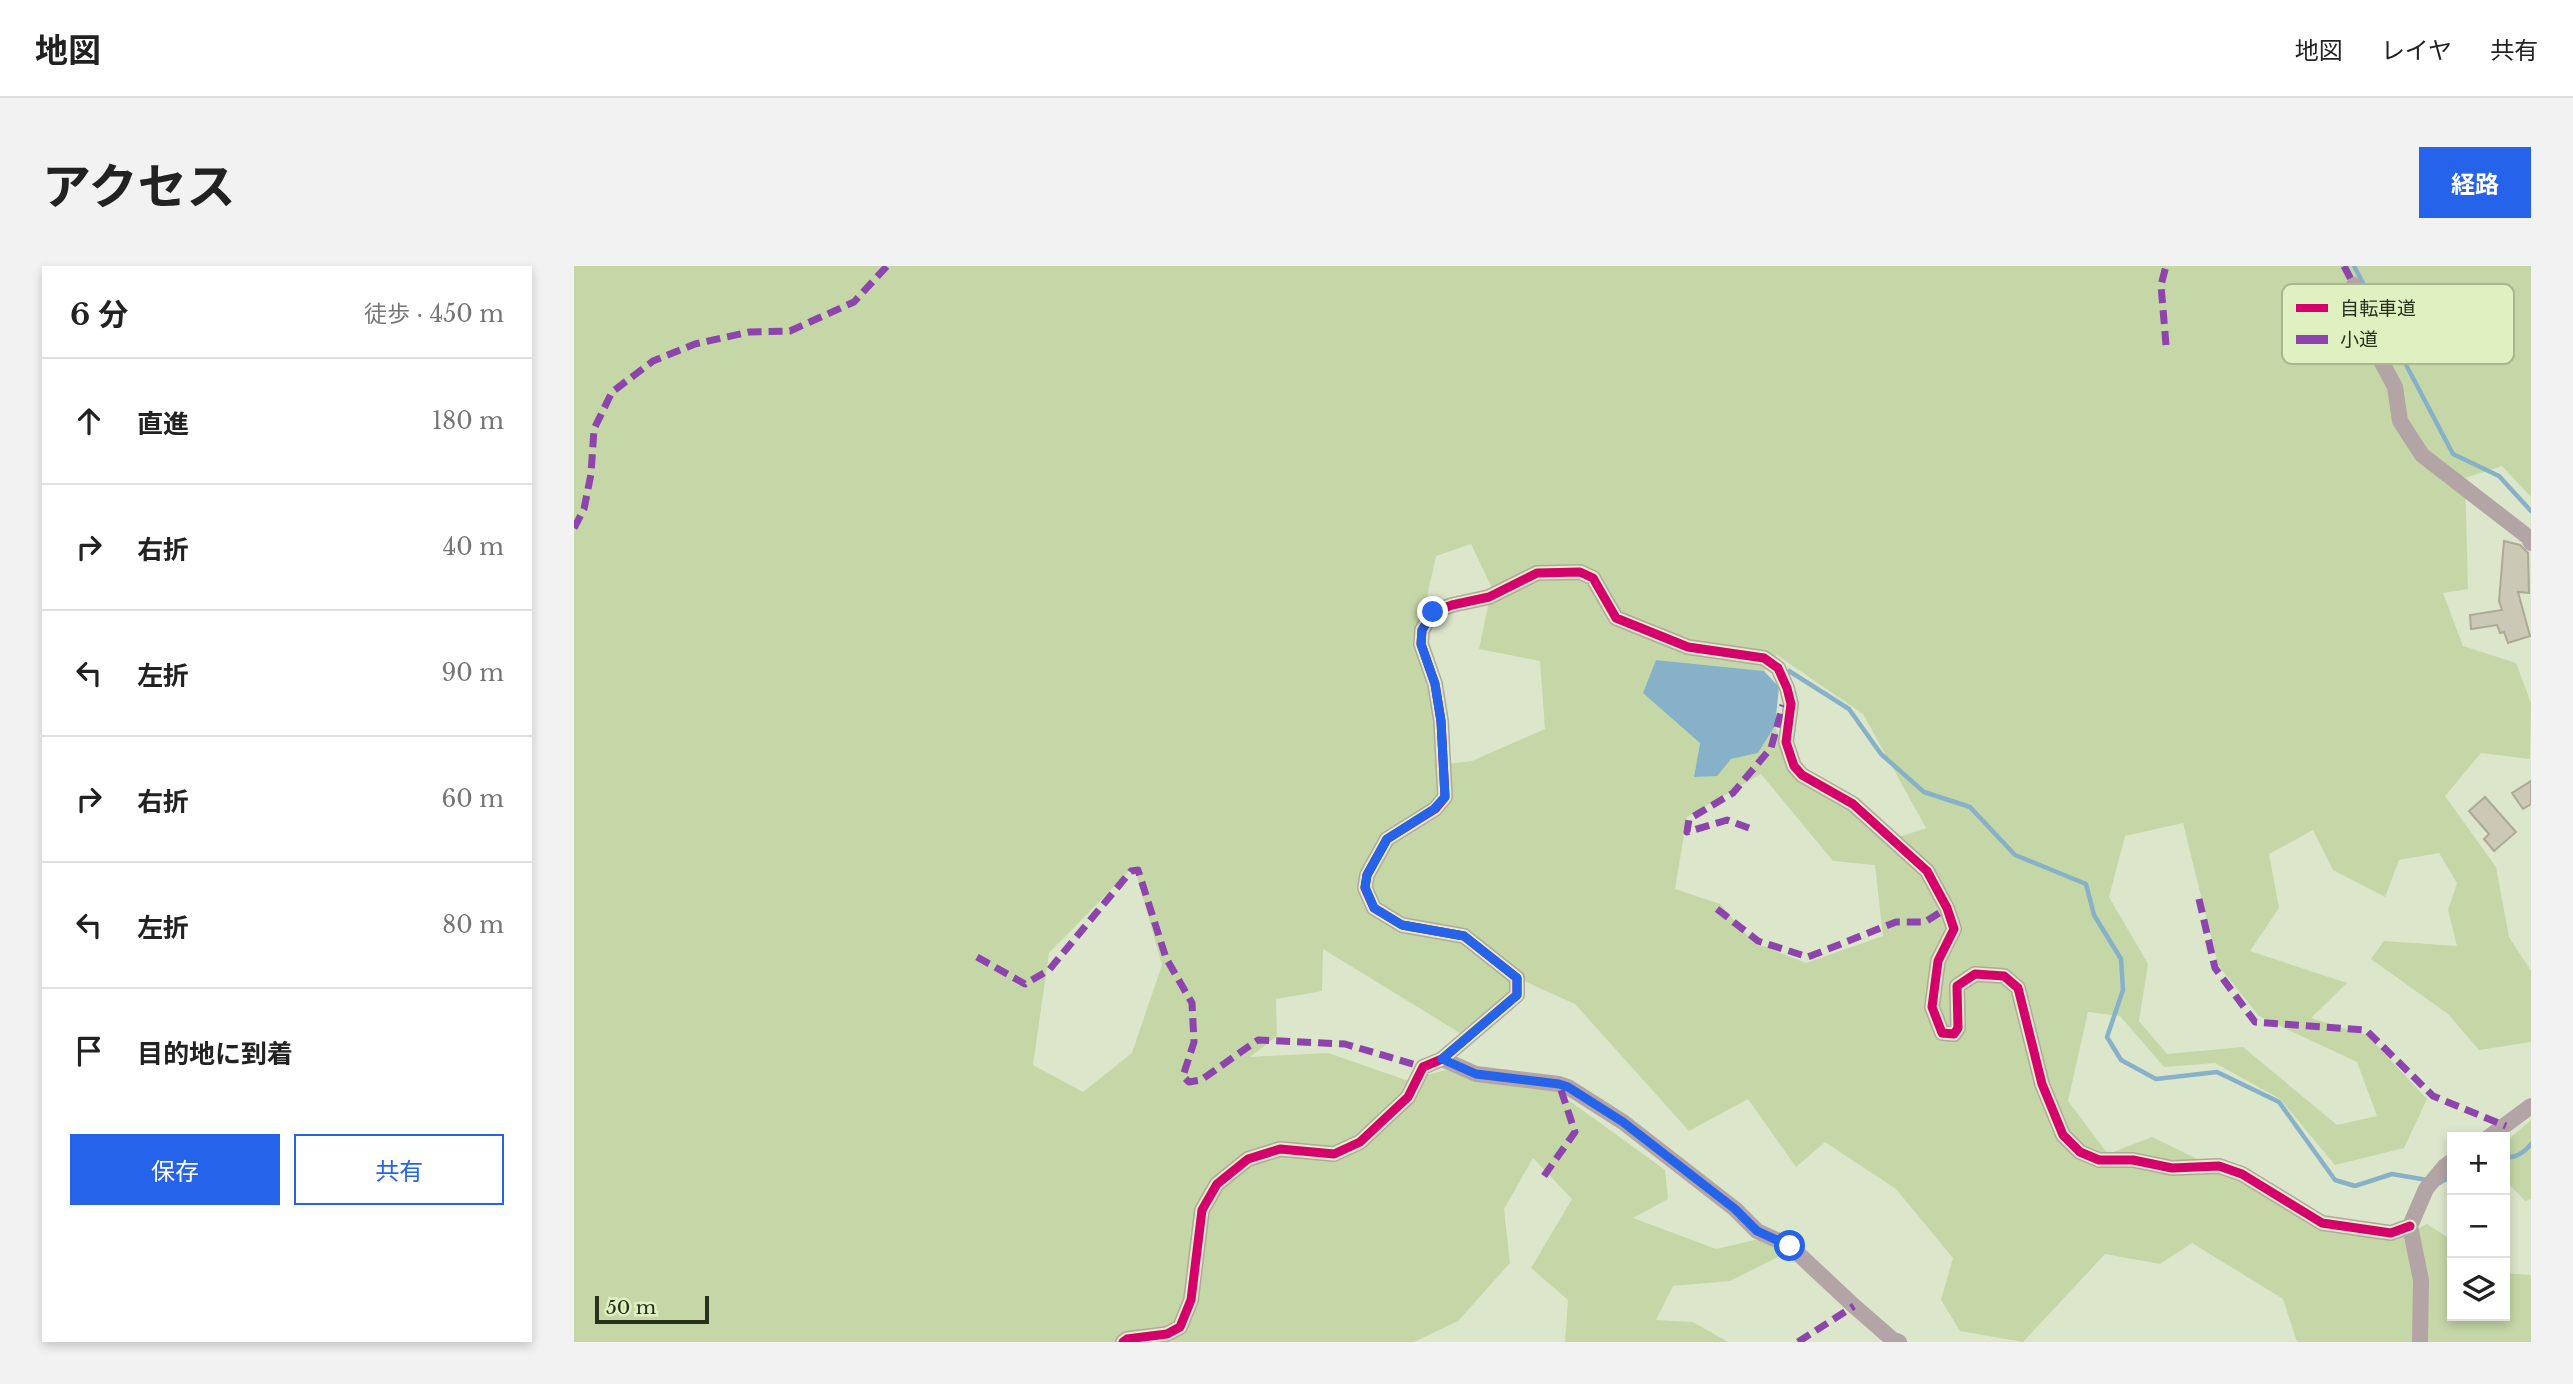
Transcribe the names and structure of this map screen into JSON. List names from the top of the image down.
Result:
{
  "legend": ["自転車道", "小道"],
  "scale_bar": "50 m",
  "page": {
    "header": "地図",
    "nav": ["地図", "レイヤ", "共有"],
    "title": "アクセス",
    "buttons": [
      "経路",
      ["保存", "共有"]
    ],
    "heading": ["6 分", "徒歩 · 450 m"],
    "list": [
      ["直進", "180 m"],
      ["右折", "40 m"],
      ["左折", "90 m"],
      ["右折", "60 m"],
      ["左折", "80 m"],
      "目的地に到着"
    ],
    "map_buttons": ["+", "−"],
    "scale": "50 m"
  }
}
